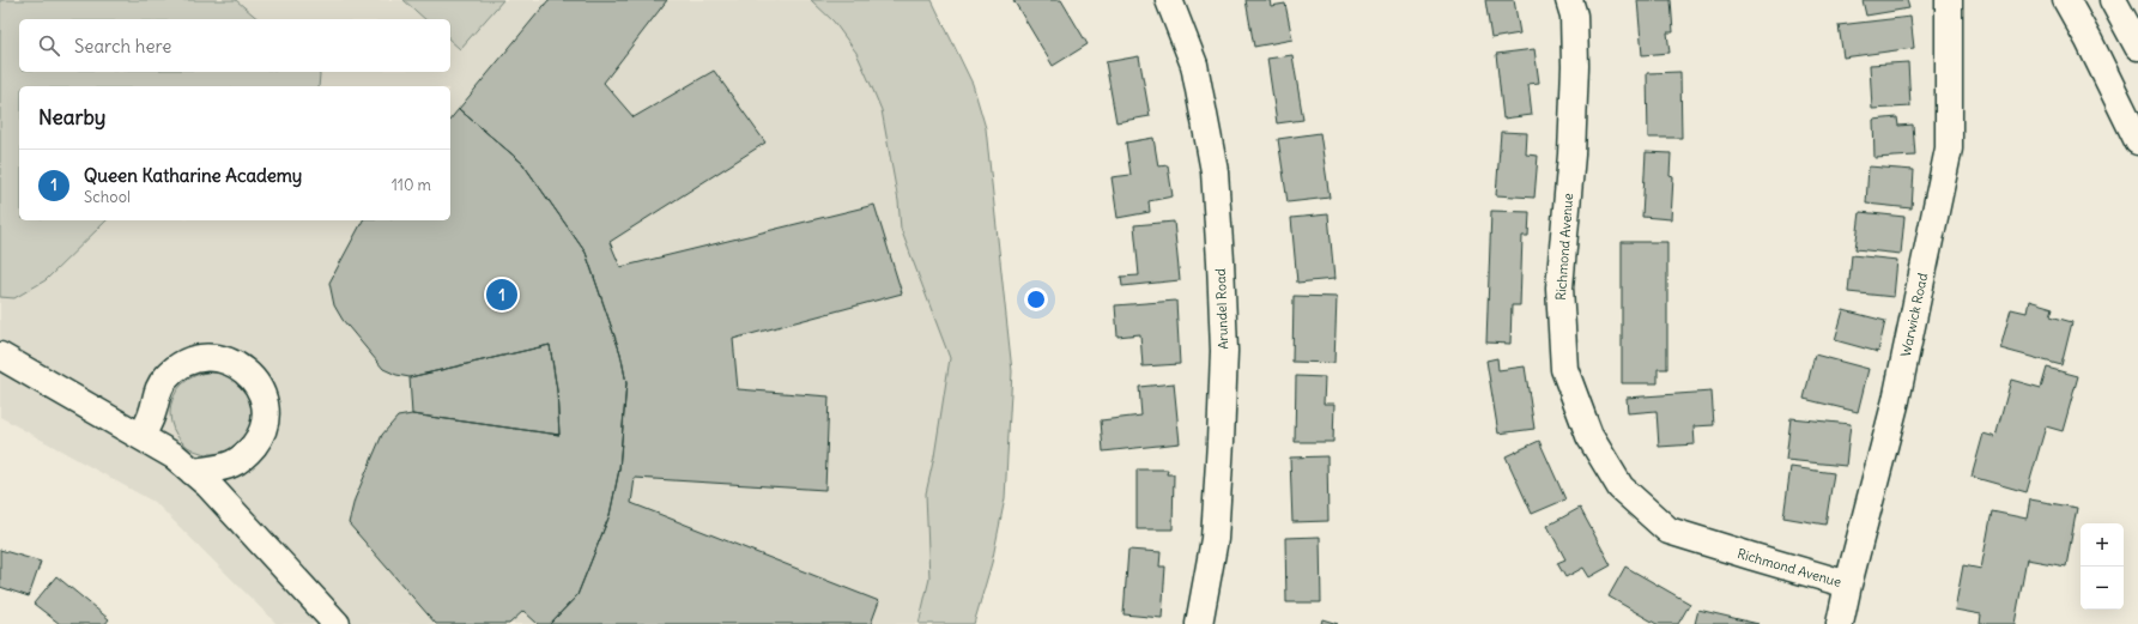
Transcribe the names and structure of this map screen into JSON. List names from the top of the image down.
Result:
{
  "streets": {
    "main road": ["Richmond Avenue", "Arundel Road", "Warwick Road"]
  },
  "crossings": [
    ["Richmond Avenue", "Warwick Road"]
  ],
  "page": {
    "search": "Search here",
    "heading": "Nearby",
    "list": [
      {
        "mark": "1",
        "name": "Queen Katharine Academy",
        "note": "School",
        "value": "110 m"
      }
    ],
    "pins": "1",
    "map_buttons": ["+", "−"]
  }
}
